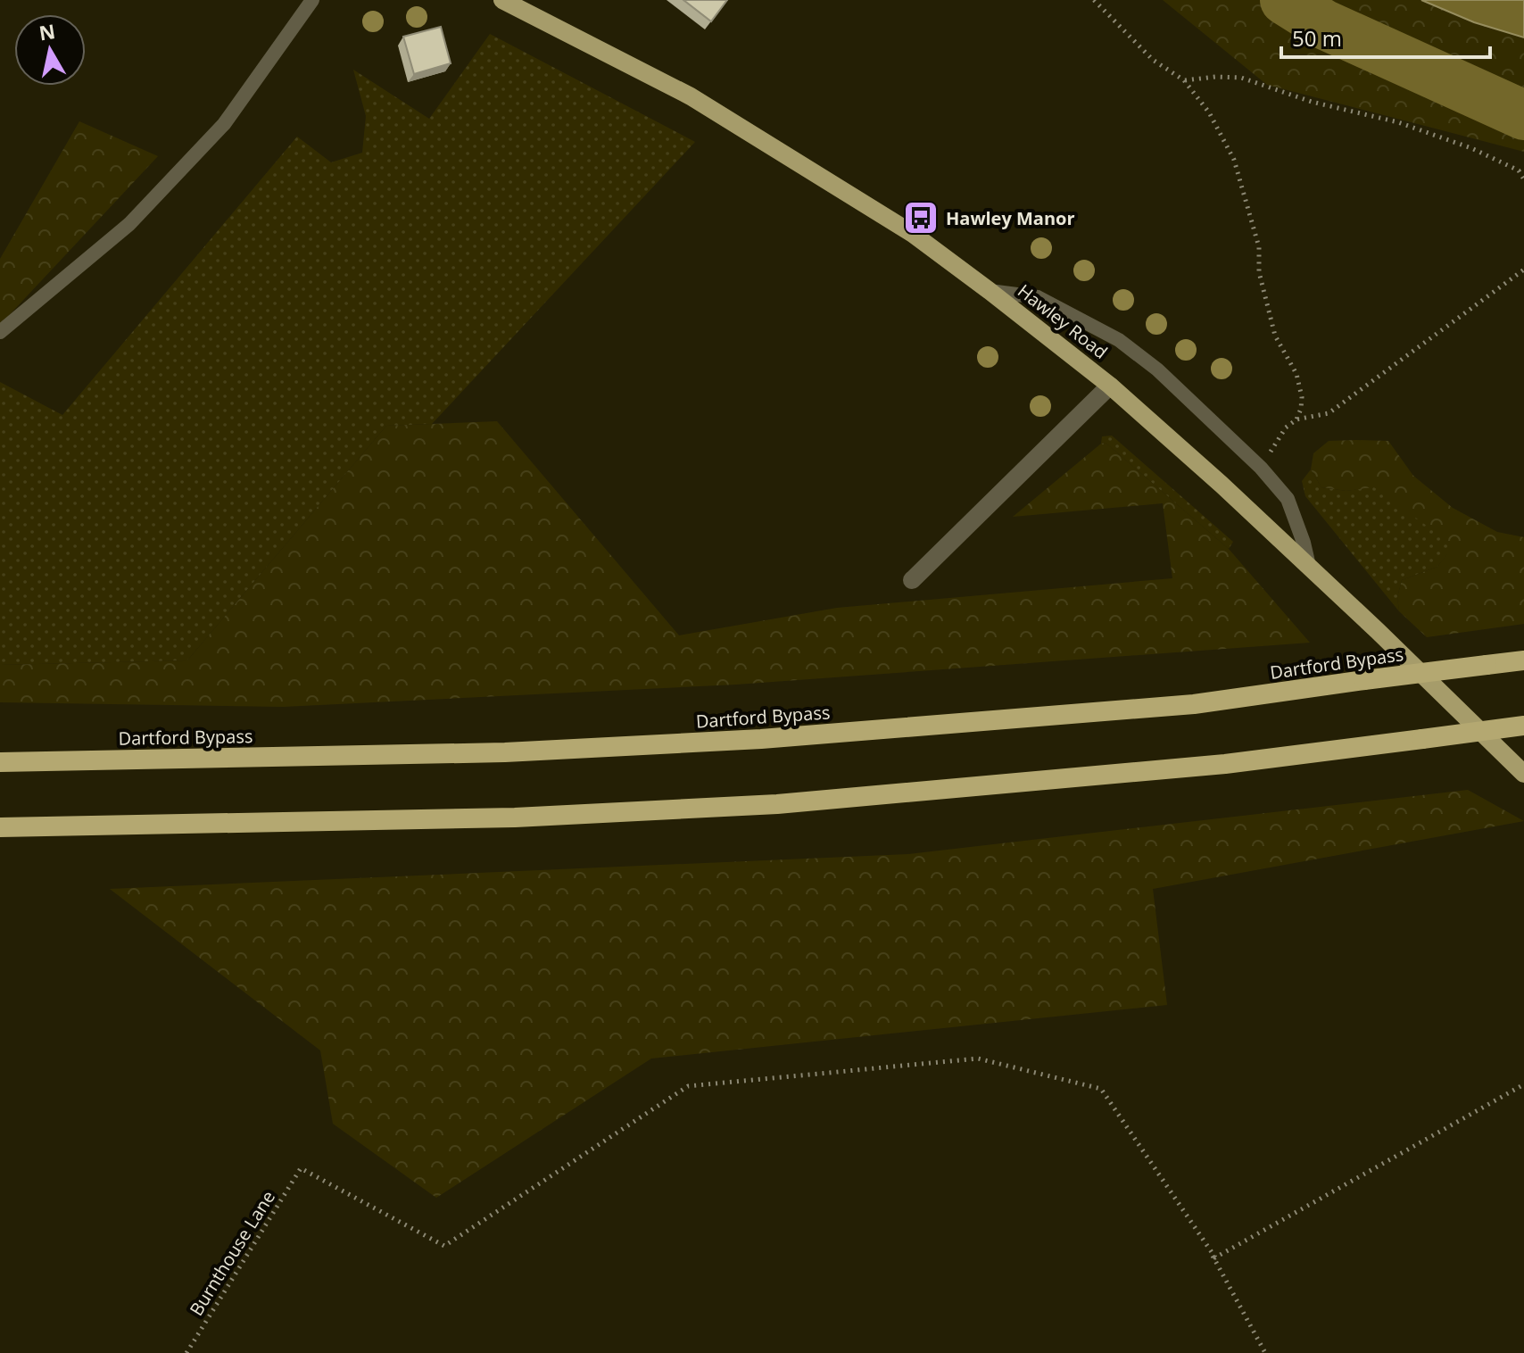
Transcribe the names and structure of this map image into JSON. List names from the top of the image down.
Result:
{
  "streets": {
    "highway": ["Dartford Bypass"],
    "main road": ["Hawley Road"],
    "path": ["Burnthouse Lane"]
  },
  "places": {
    "bus stop": ["Hawley Manor"]
  },
  "scale_bar": "50 m",
  "north": "top"
}
